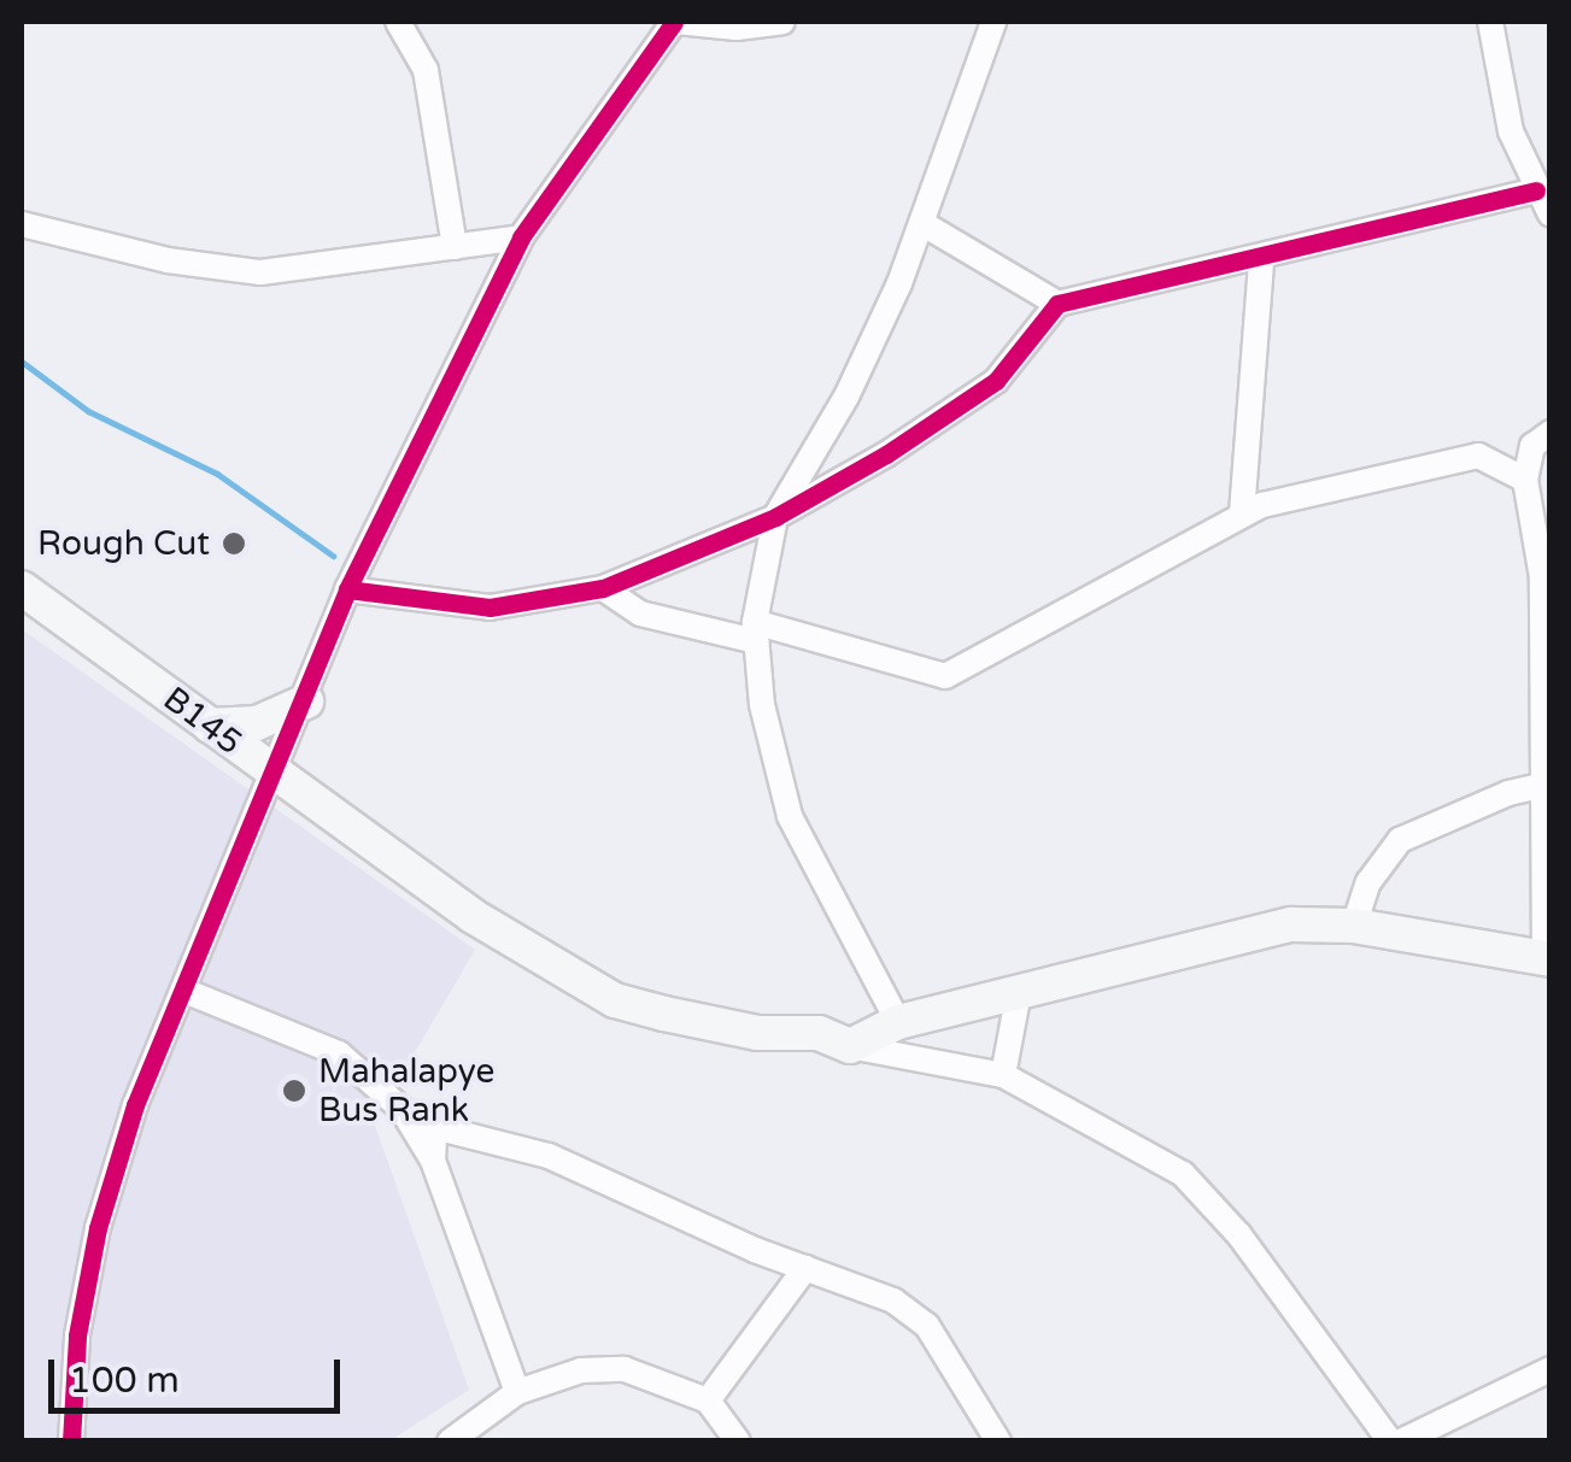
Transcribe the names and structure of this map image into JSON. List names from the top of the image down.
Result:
{
  "streets": {
    "main road": ["B145"]
  },
  "places": ["Rough Cut", "Mahalapye Bus Rank"],
  "scale_bar": "100 m"
}
